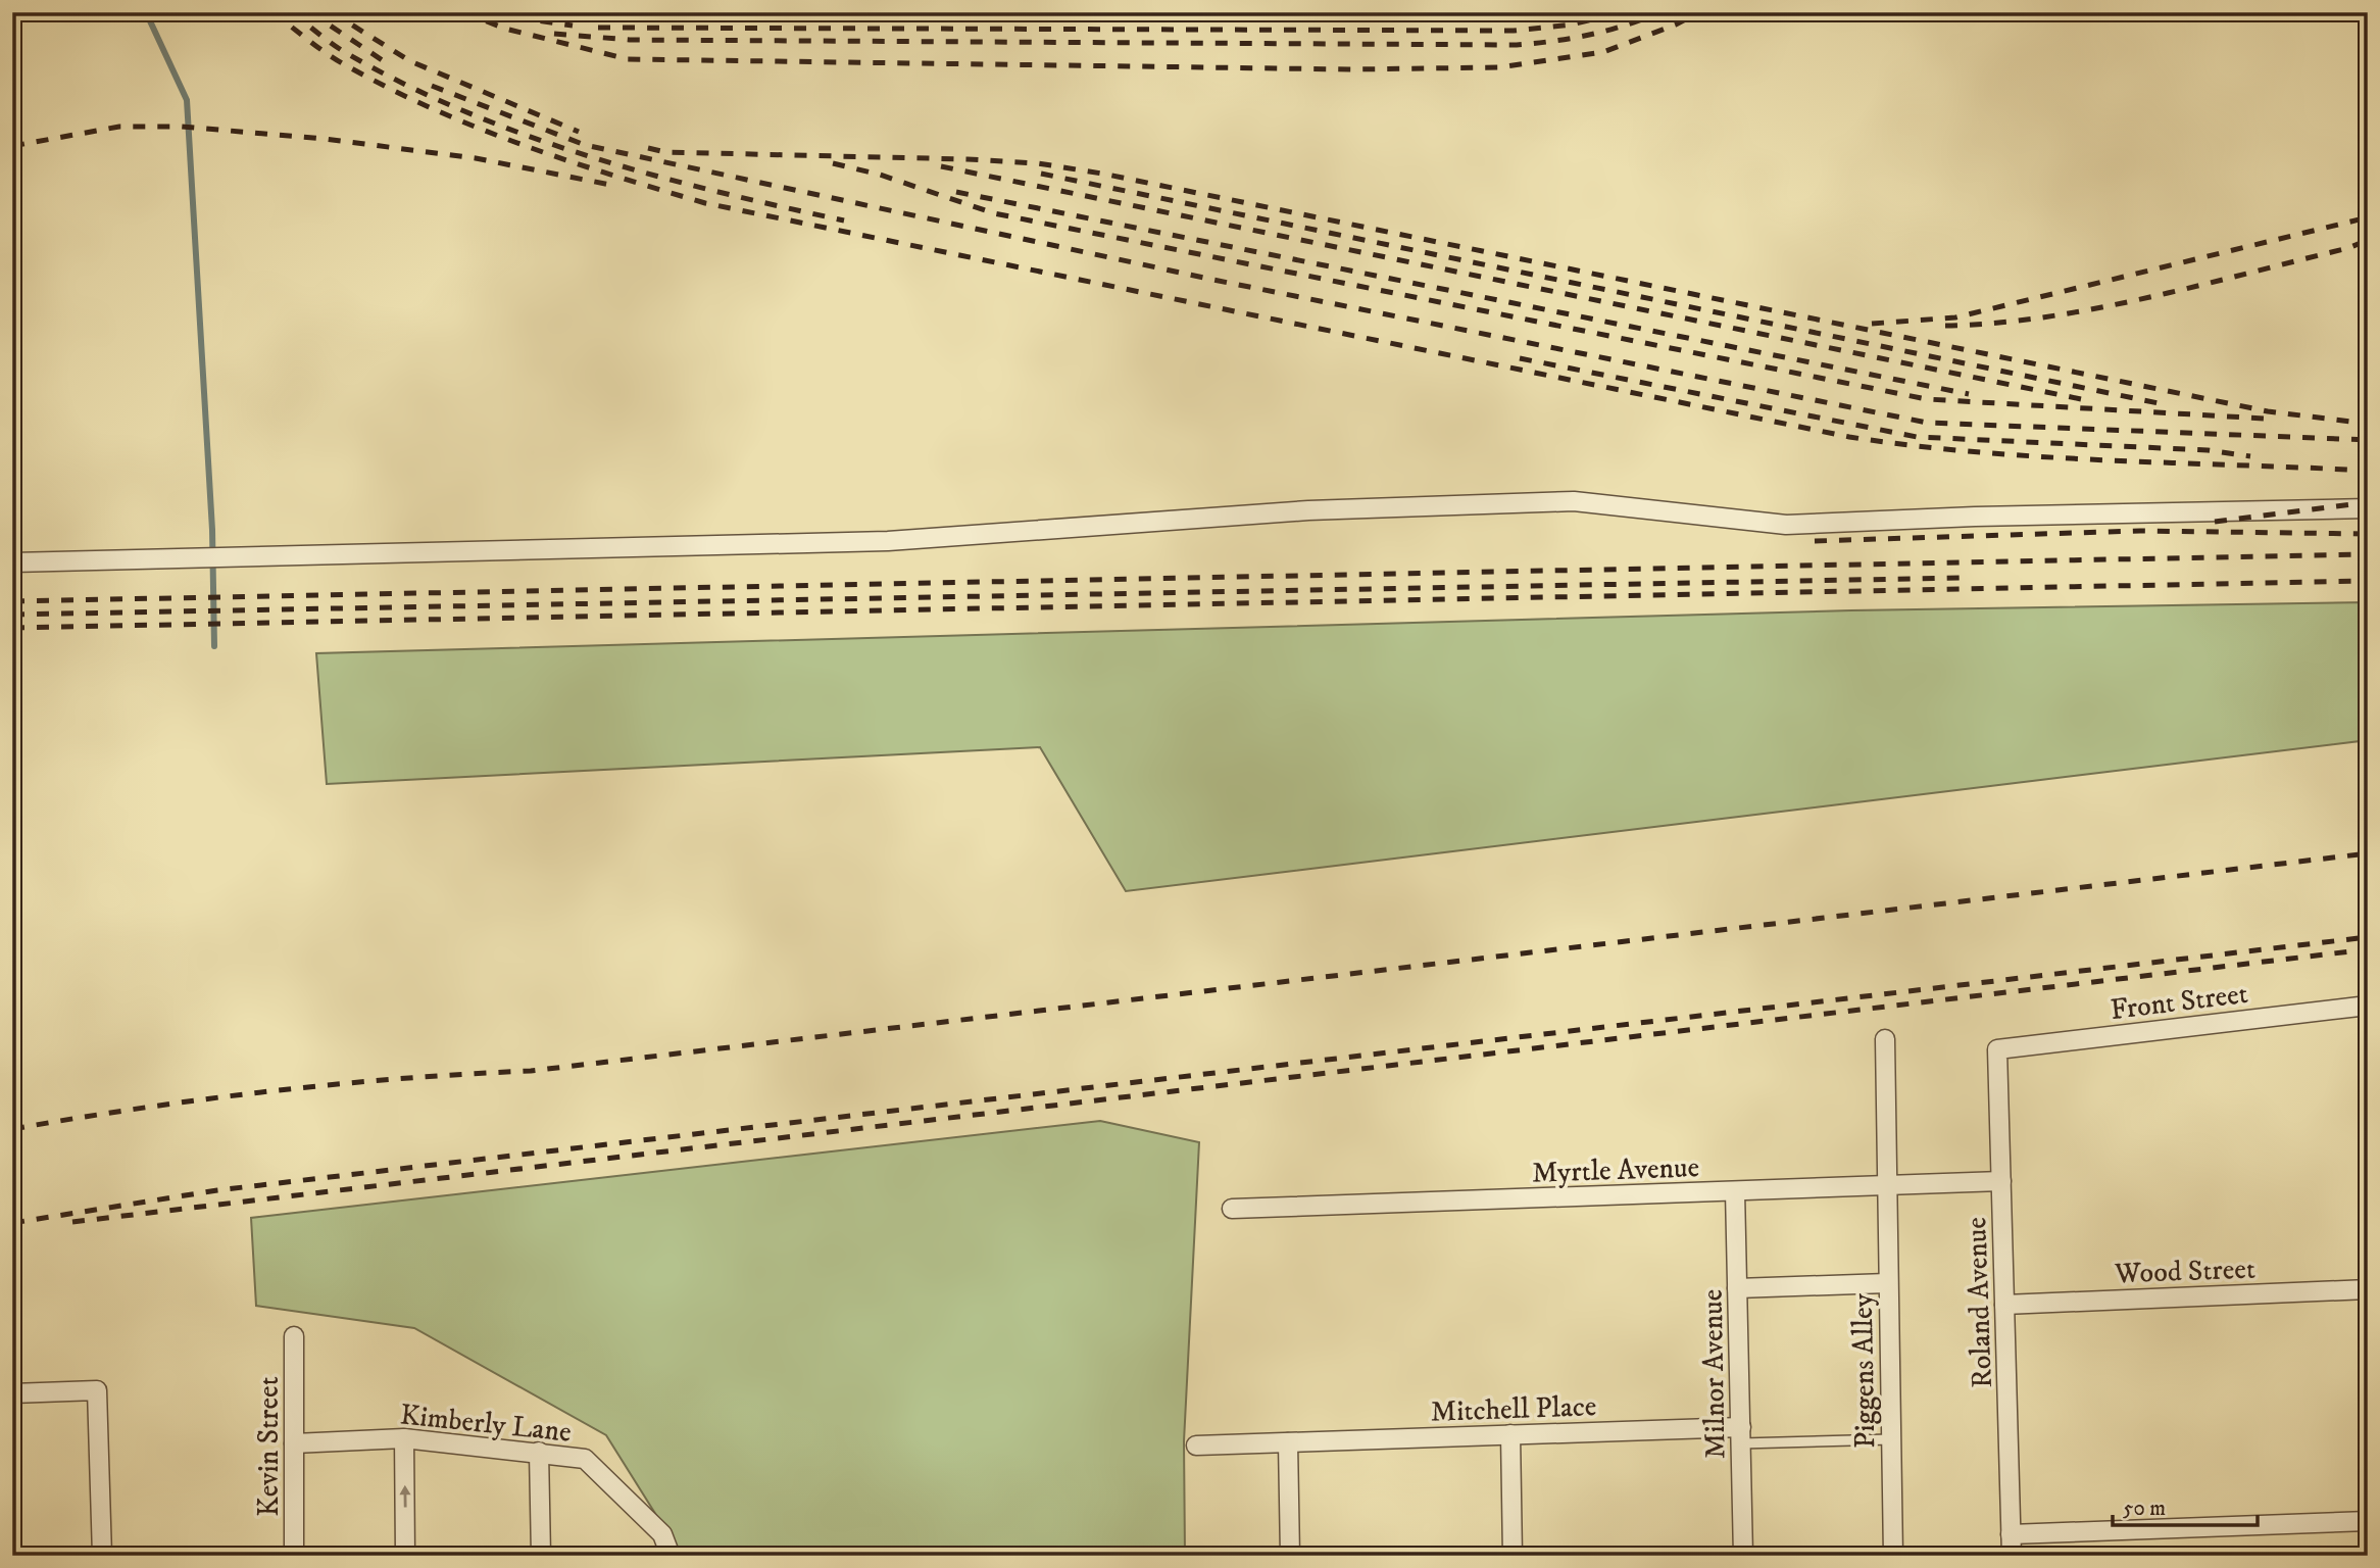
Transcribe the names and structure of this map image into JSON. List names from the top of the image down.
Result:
{
  "streets": {
    "street": [
      "Front Street",
      "Myrtle Avenue",
      "Wood Street",
      "Roland Avenue",
      "Piggens Alley",
      "Milnor Avenue",
      "Mitchell Place",
      "Kimberly Lane",
      "Kevin Street"
    ]
  },
  "crossings": [
    ["Front Street", "Roland Avenue"],
    ["Myrtle Avenue", "Roland Avenue"],
    ["Myrtle Avenue", "Piggens Alley"],
    ["Myrtle Avenue", "Milnor Avenue"],
    ["Wood Street", "Roland Avenue"],
    ["Milnor Avenue", "Mitchell Place"],
    ["Kimberly Lane", "Kevin Street"]
  ],
  "scale_bar": "50 m"
}
